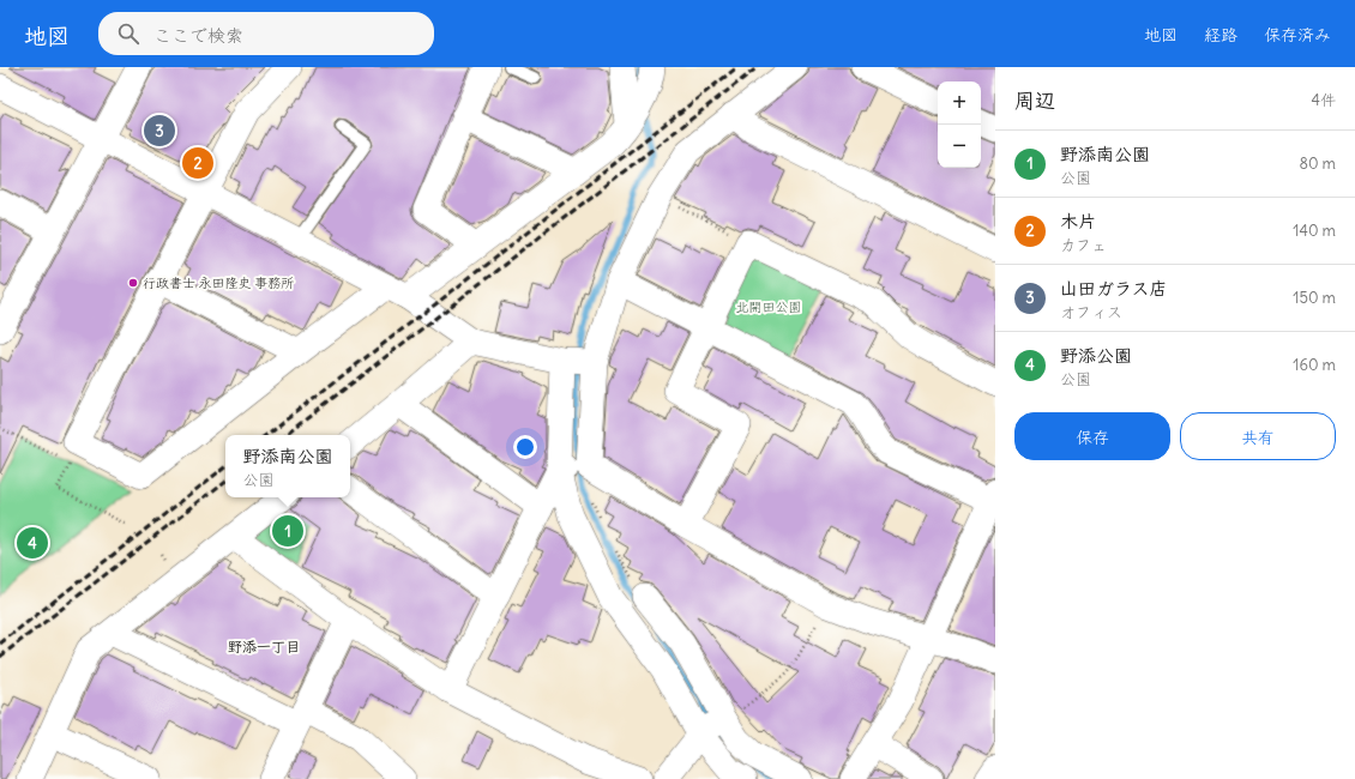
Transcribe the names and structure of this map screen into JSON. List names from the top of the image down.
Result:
{
  "districts": ["野添一丁目"],
  "parks": ["北開田公園"],
  "places": ["行政書士 永田隆史 事務所"],
  "page": {
    "header": "地図",
    "search": "ここで検索",
    "nav": ["地図", "経路", "保存済み"],
    "heading": ["周辺", "4件"],
    "map_buttons": ["+", "−"],
    "pins": [
      "3",
      "2",
      "1",
      "4"
    ],
    "list": [
      {
        "mark": "1",
        "name": "野添南公園",
        "note": "公園",
        "value": "80 m"
      },
      {
        "mark": "2",
        "name": "木片",
        "note": "カフェ",
        "value": "140 m"
      },
      {
        "mark": "3",
        "name": "山田ガラス店",
        "note": "オフィス",
        "value": "150 m"
      },
      {
        "mark": "4",
        "name": "野添公園",
        "note": "公園",
        "value": "160 m"
      }
    ],
    "buttons": ["保存", "共有"],
    "popup": ["野添南公園", "公園"]
  }
}
